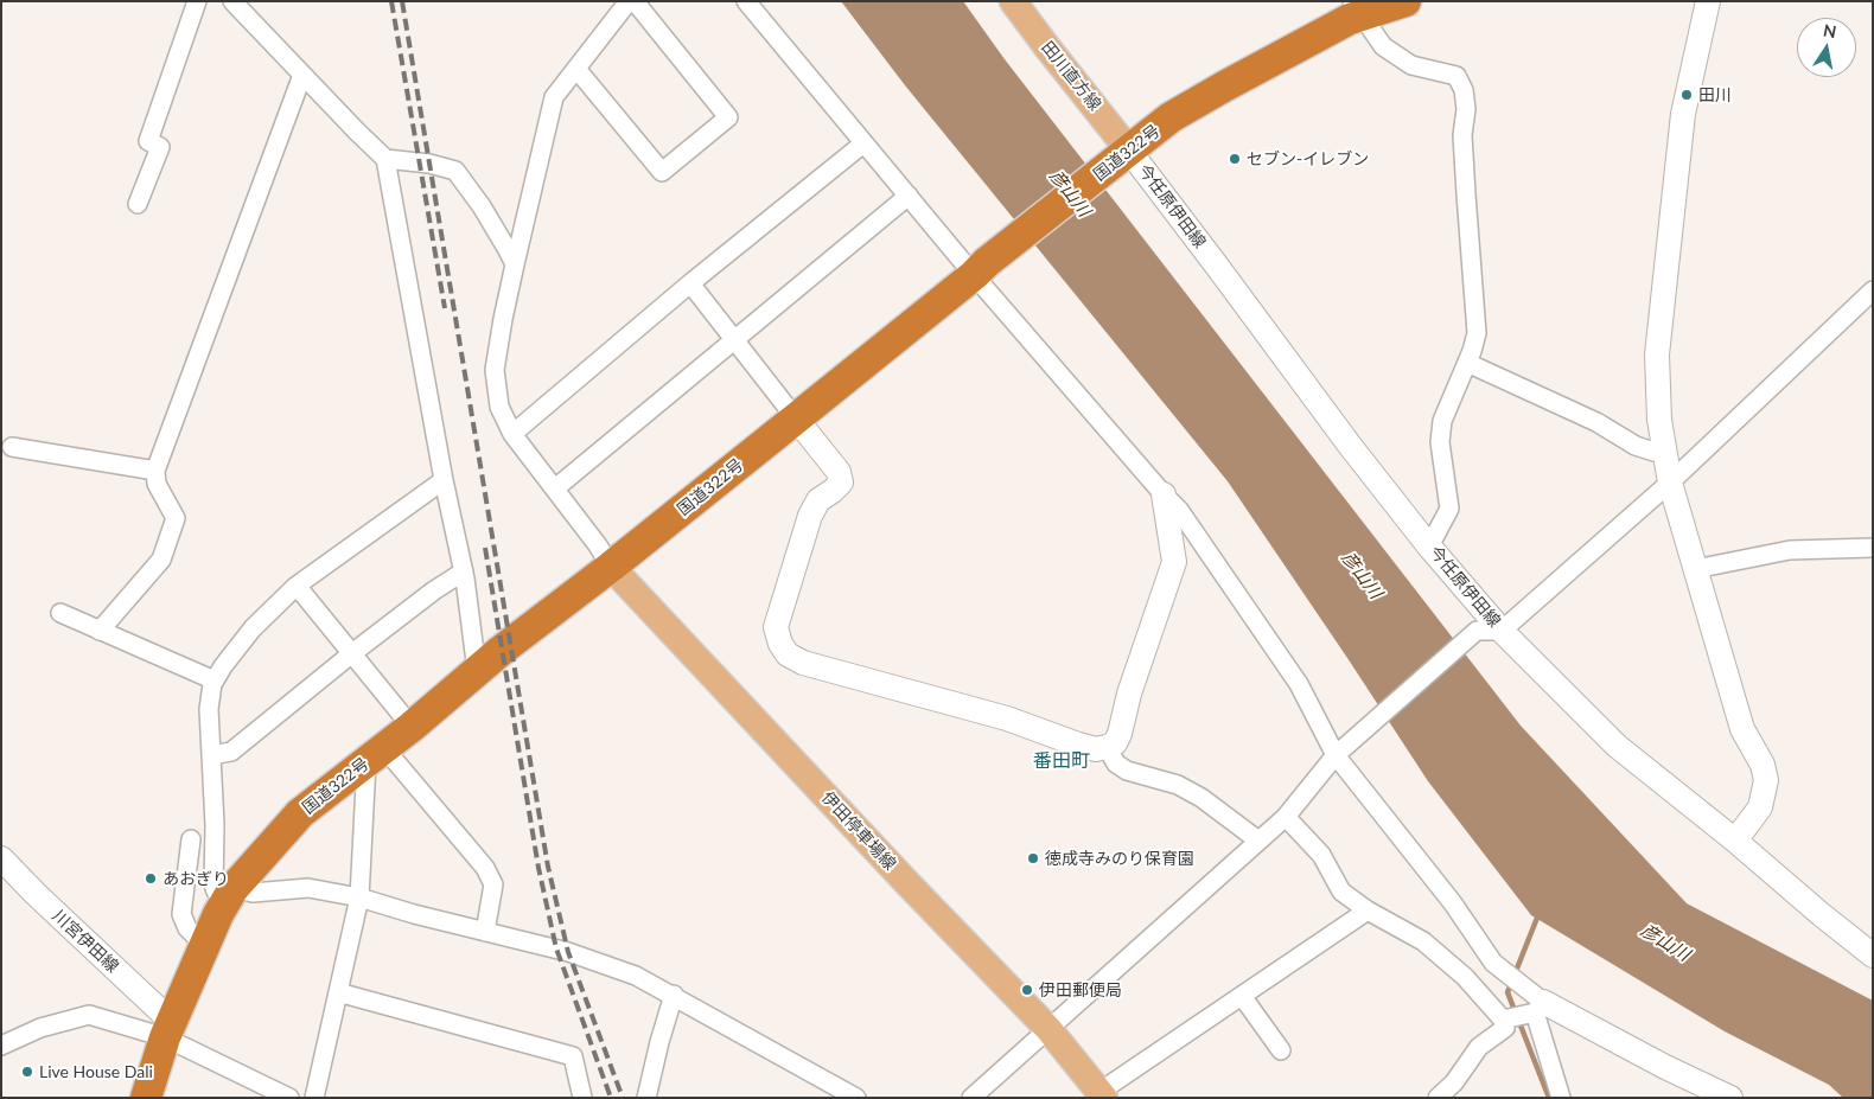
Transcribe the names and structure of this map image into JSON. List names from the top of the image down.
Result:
{
  "streets": {
    "highway": ["国道322号"],
    "main road": ["田川直方線", "伊田停車場線"],
    "street": ["今任原伊田線", "川宮伊田線"]
  },
  "crossings": [
    ["田川直方線", "国道322号"],
    ["田川直方線", "今任原伊田線"],
    ["国道322号", "今任原伊田線"],
    ["国道322号", "伊田停車場線"],
    ["国道322号", "川宮伊田線"]
  ],
  "districts": ["番田町"],
  "water": ["彦山川"],
  "places": [
    "田川",
    "セブン-イレブン",
    "徳成寺みのり保育園",
    "あおぎり",
    "伊田郵便局",
    "Live House Dali"
  ],
  "north": "top"
}
